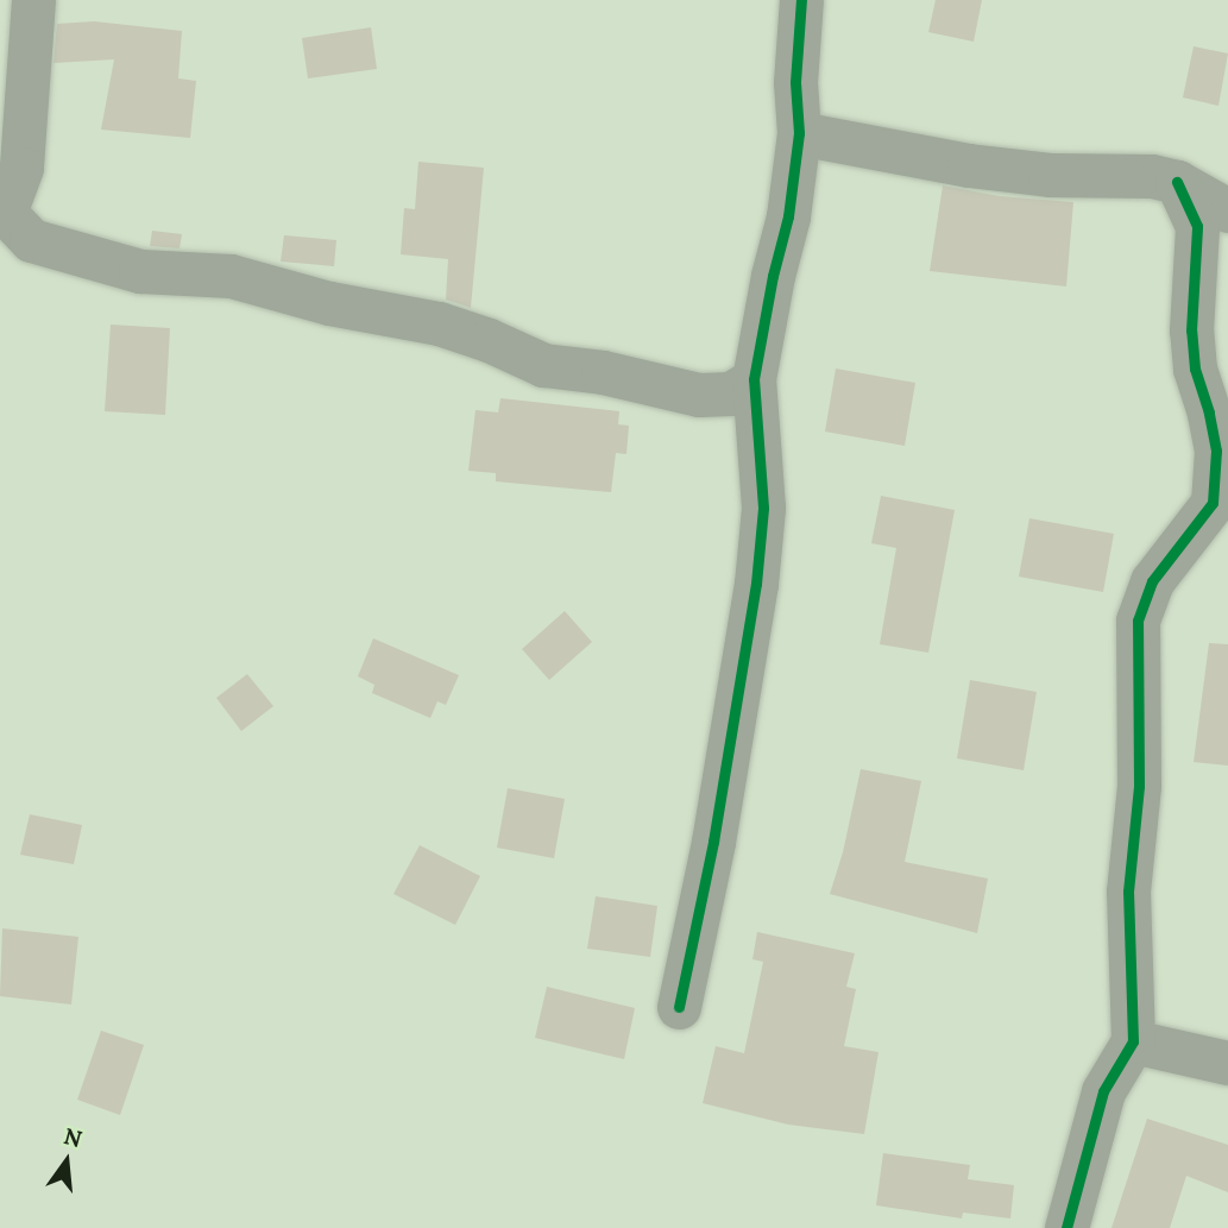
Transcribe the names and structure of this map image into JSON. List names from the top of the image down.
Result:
{
  "north": "top"
}
